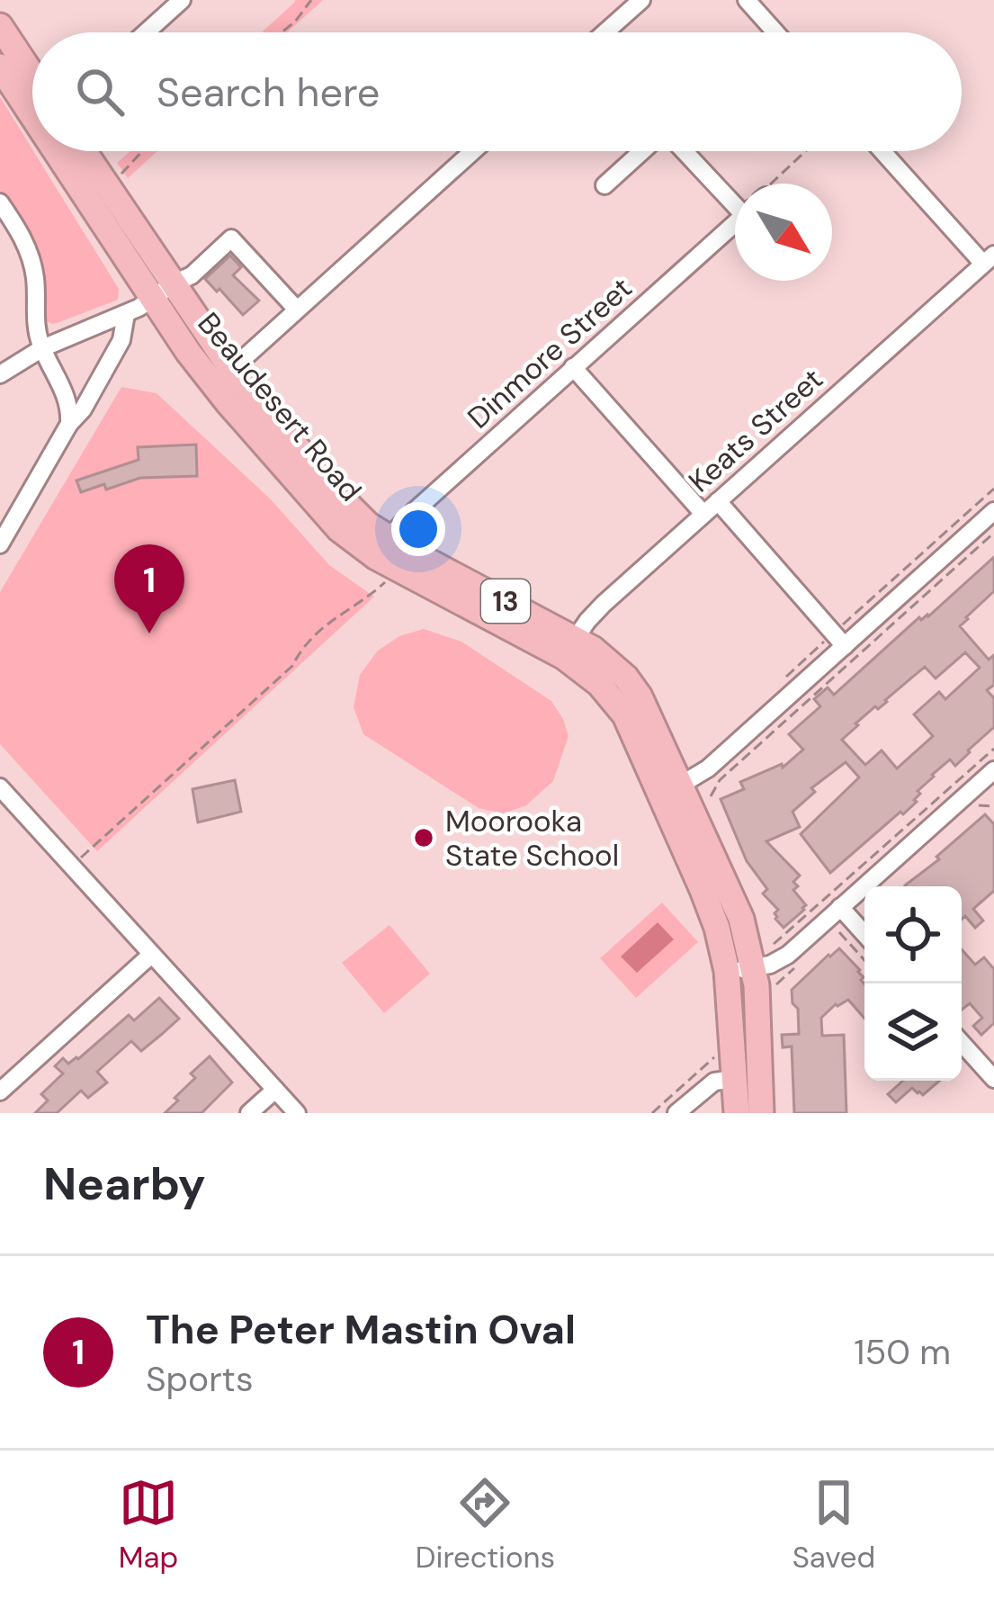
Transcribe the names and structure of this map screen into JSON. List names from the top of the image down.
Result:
{
  "streets": {
    "highway": ["Beaudesert Road", "13"],
    "street": ["Dinmore Street", "Keats Street"]
  },
  "crossings": [
    ["Dinmore Street", "Beaudesert Road"],
    ["Beaudesert Road", "Keats Street"]
  ],
  "places": ["Moorooka State School"],
  "north": "bottom right",
  "page": {
    "search": "Search here",
    "pins": "1",
    "heading": "Nearby",
    "list": [
      {
        "mark": "1",
        "name": "The Peter Mastin Oval",
        "note": "Sports",
        "value": "150 m"
      }
    ],
    "nav": ["Map", "Directions", "Saved"]
  }
}
